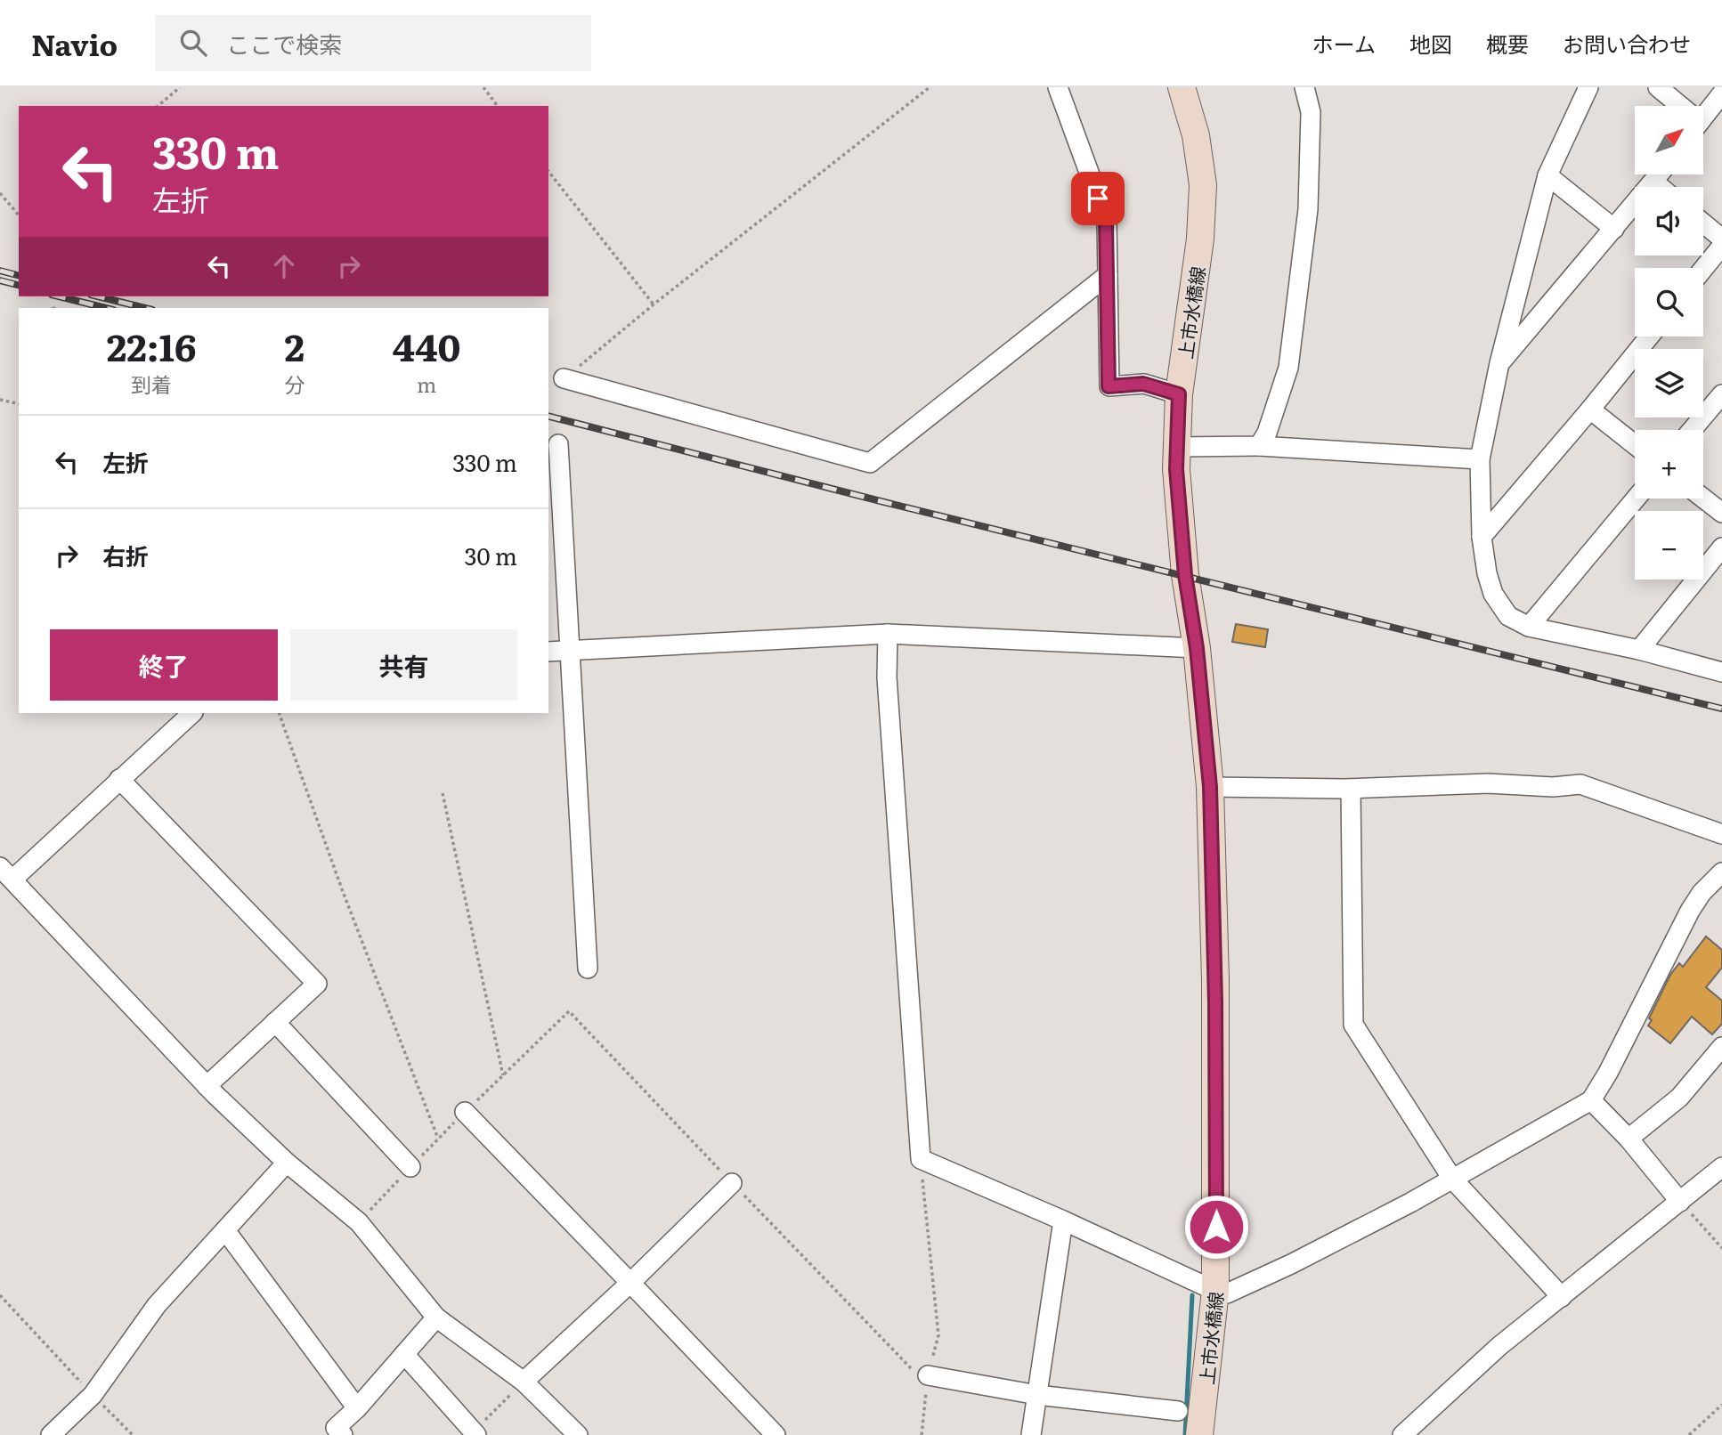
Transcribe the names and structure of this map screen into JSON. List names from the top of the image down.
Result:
{
  "streets": {
    "main road": ["上市水橋線"]
  },
  "north": "top right",
  "page": {
    "header": "Navio",
    "search": "ここで検索",
    "nav": [
      "ホーム",
      "地図",
      "概要",
      "お問い合わせ"
    ],
    "map_buttons": ["+", "−"],
    "turn": ["330 m", "左折"],
    "eta": [
      "22:16",
      "到着",
      "2",
      "分",
      "440",
      "m"
    ],
    "list": [
      {
        "name": "左折",
        "value": "330 m"
      },
      {
        "name": "右折",
        "value": "30 m"
      }
    ],
    "buttons": ["終了", "共有"]
  }
}
